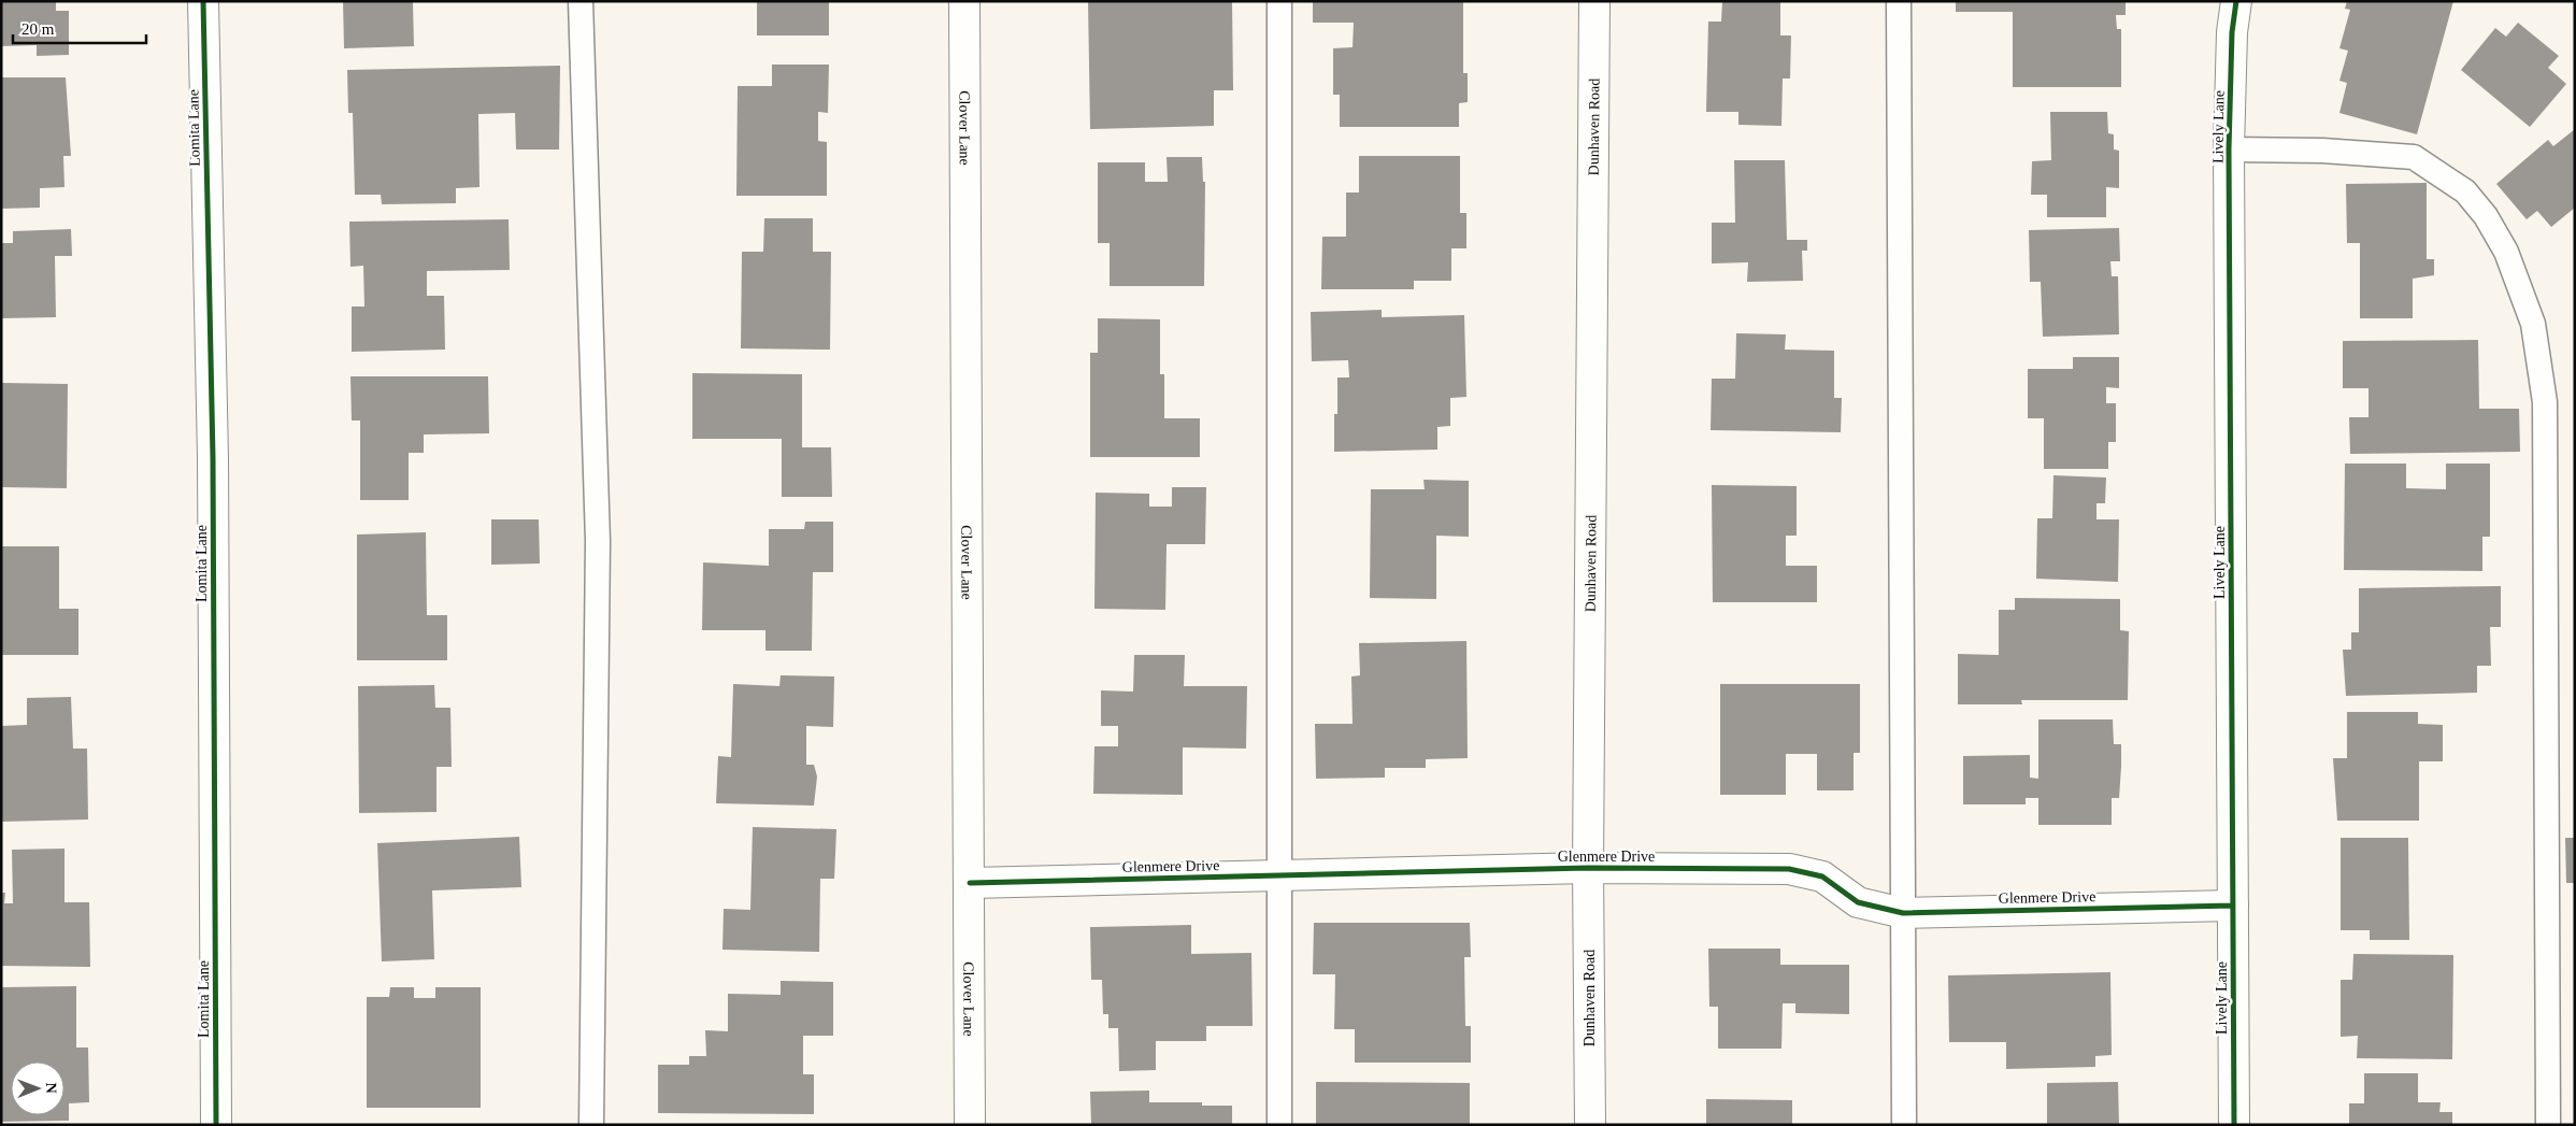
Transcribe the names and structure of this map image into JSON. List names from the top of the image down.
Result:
{
  "streets": {
    "street": [
      "Lively Lane",
      "Lomita Lane",
      "Clover Lane",
      "Dunhaven Road",
      "Glenmere Drive"
    ]
  },
  "crossings": [
    ["Lively Lane", "Glenmere Drive"],
    ["Clover Lane", "Glenmere Drive"],
    ["Dunhaven Road", "Glenmere Drive"]
  ],
  "scale_bar": "20 m",
  "north": "right"
}
